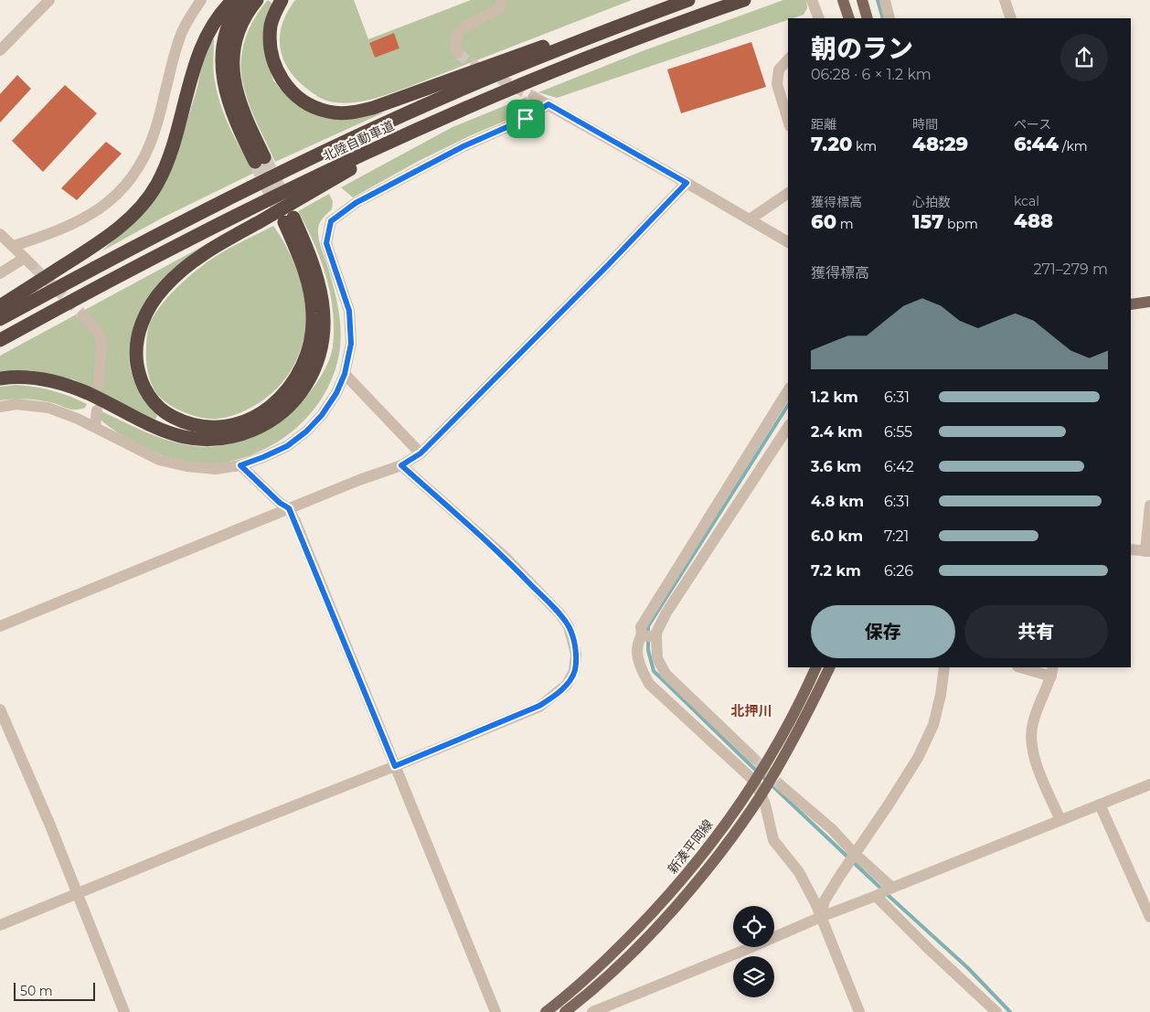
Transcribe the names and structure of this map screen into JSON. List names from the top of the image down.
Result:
{
  "streets": {
    "highway": ["北陸自動車道"],
    "main road": ["新湊平岡線"]
  },
  "districts": ["北押川"],
  "scale_bar": "50 m",
  "page": {
    "heading": ["朝のラン", "06:28 · 6 × 1.2 km"],
    "stats": [
      ["距離", "7.20 km"],
      ["時間", "48:29"],
      ["ペース", "6:44 /km"],
      ["獲得標高", "60 m"],
      ["心拍数", "157 bpm"],
      ["kcal", "488"]
    ],
    "chart": ["獲得標高", "271–279 m"],
    "list": [
      {
        "name": "1.2 km",
        "note": "6:31"
      },
      {
        "name": "2.4 km",
        "note": "6:55"
      },
      {
        "name": "3.6 km",
        "note": "6:42"
      },
      {
        "name": "4.8 km",
        "note": "6:31"
      },
      {
        "name": "6.0 km",
        "note": "7:21"
      },
      {
        "name": "7.2 km",
        "note": "6:26"
      }
    ],
    "buttons": ["保存", "共有"],
    "scale": "50 m"
  }
}
